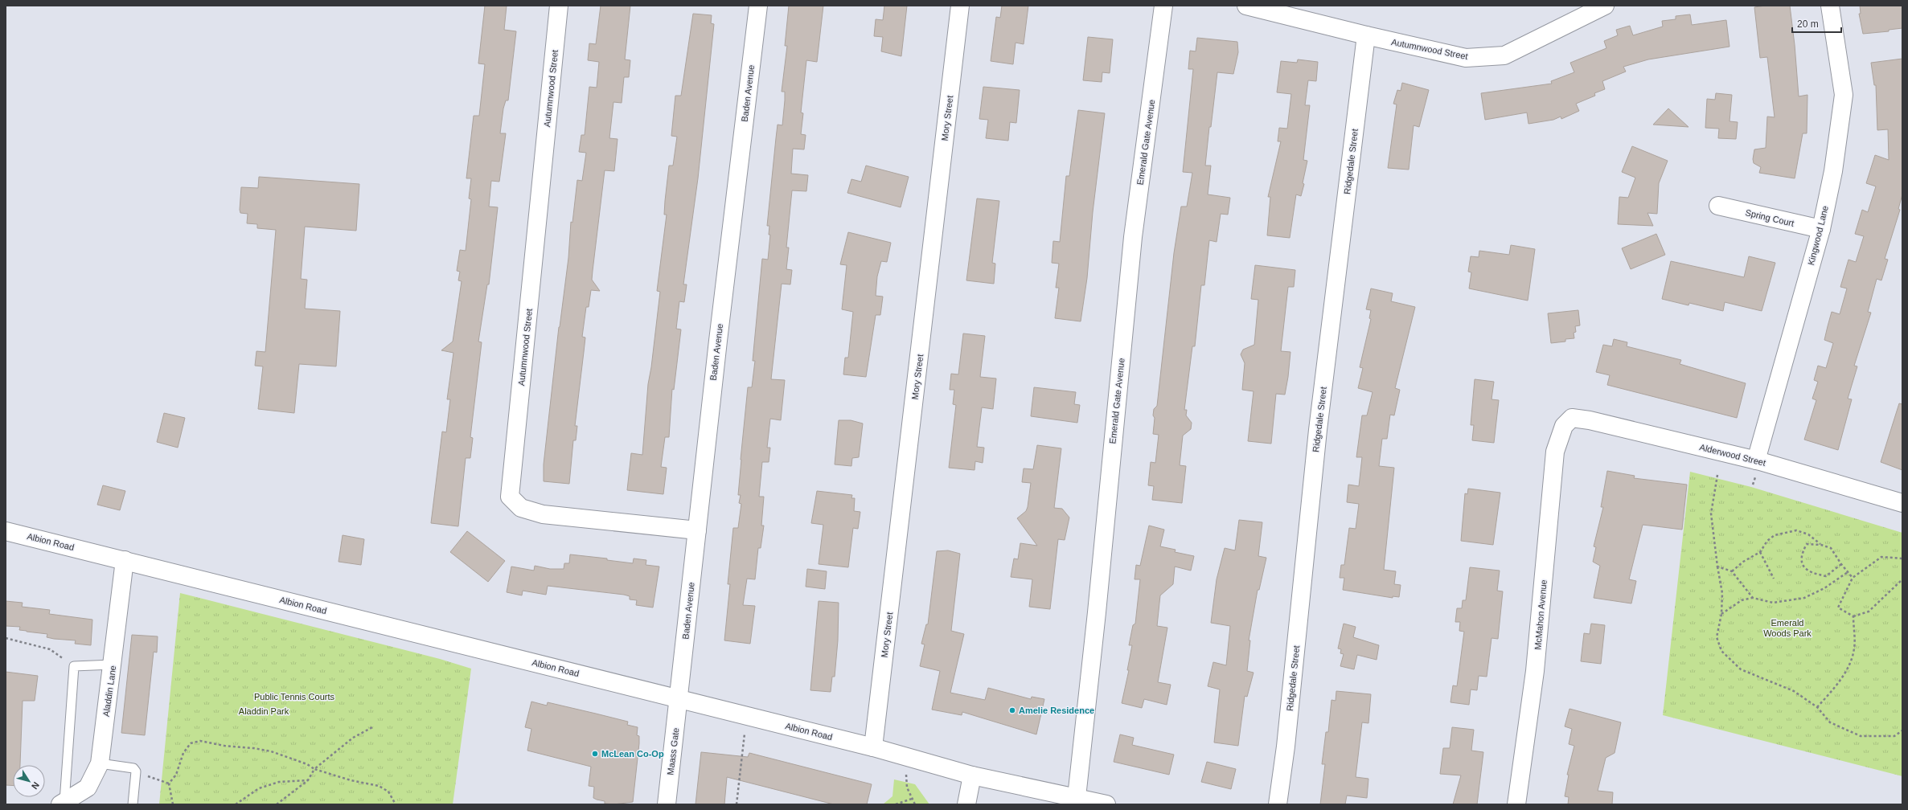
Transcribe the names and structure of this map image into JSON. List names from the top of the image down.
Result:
{
  "streets": {
    "street": [
      "Autumnwood Street",
      "Baden Avenue",
      "Mory Street",
      "Emerald Gate Avenue",
      "Ridgedale Street",
      "Spring Court",
      "Kingwood Lane",
      "Alderwood Street",
      "Albion Road",
      "McMahon Avenue",
      "Aladdin Lane",
      "Maass Gate"
    ]
  },
  "crossings": [
    ["Autumnwood Street", "Baden Avenue"],
    ["Autumnwood Street", "Ridgedale Street"],
    ["Baden Avenue", "Albion Road"],
    ["Baden Avenue", "Maass Gate"],
    ["Mory Street", "Albion Road"],
    ["Emerald Gate Avenue", "Albion Road"],
    ["Spring Court", "Kingwood Lane"],
    ["Kingwood Lane", "Alderwood Street"],
    ["Alderwood Street", "McMahon Avenue"],
    ["Albion Road", "Aladdin Lane"],
    ["Albion Road", "Maass Gate"]
  ],
  "parks": ["Emerald Woods Park", "Public Tennis Courts", "Aladdin Park"],
  "places": ["Amelie Residence", "McLean Co-Op"],
  "scale_bar": "20 m",
  "north": "bottom right"
}
